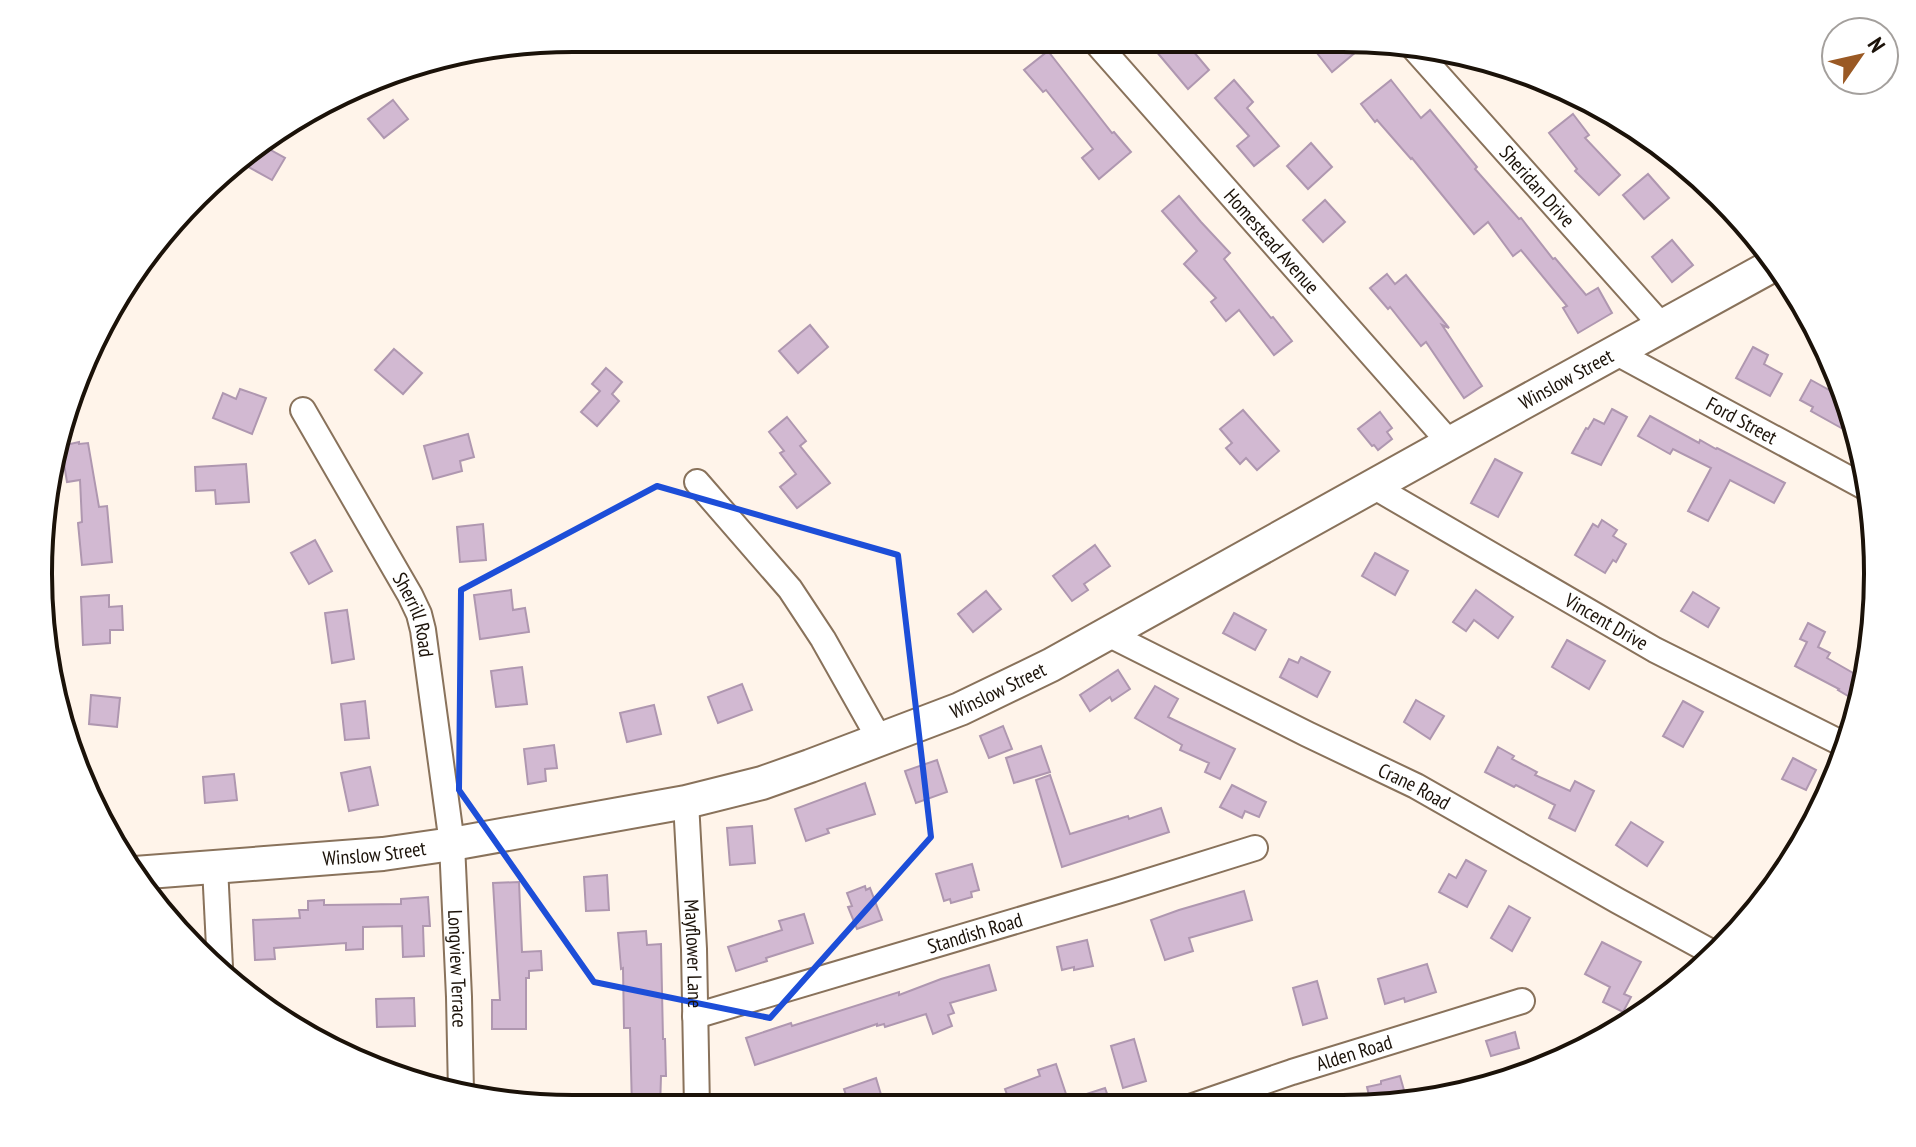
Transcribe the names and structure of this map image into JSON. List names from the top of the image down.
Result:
{
  "streets": {
    "street": [
      "Sheridan Drive",
      "Homestead Avenue",
      "Winslow Street",
      "Ford Street",
      "Sherrill Road",
      "Vincent Drive",
      "Crane Road",
      "Standish Road",
      "Mayflower Lane",
      "Longview Terrace",
      "Alden Road"
    ]
  },
  "crossings": [
    ["Sheridan Drive", "Winslow Street"],
    ["Homestead Avenue", "Winslow Street"],
    ["Winslow Street", "Ford Street"],
    ["Winslow Street", "Sherrill Road"],
    ["Winslow Street", "Vincent Drive"],
    ["Winslow Street", "Crane Road"],
    ["Winslow Street", "Mayflower Lane"],
    ["Winslow Street", "Longview Terrace"],
    ["Sherrill Road", "Longview Terrace"],
    ["Standish Road", "Mayflower Lane"]
  ],
  "north": "top right"
}
